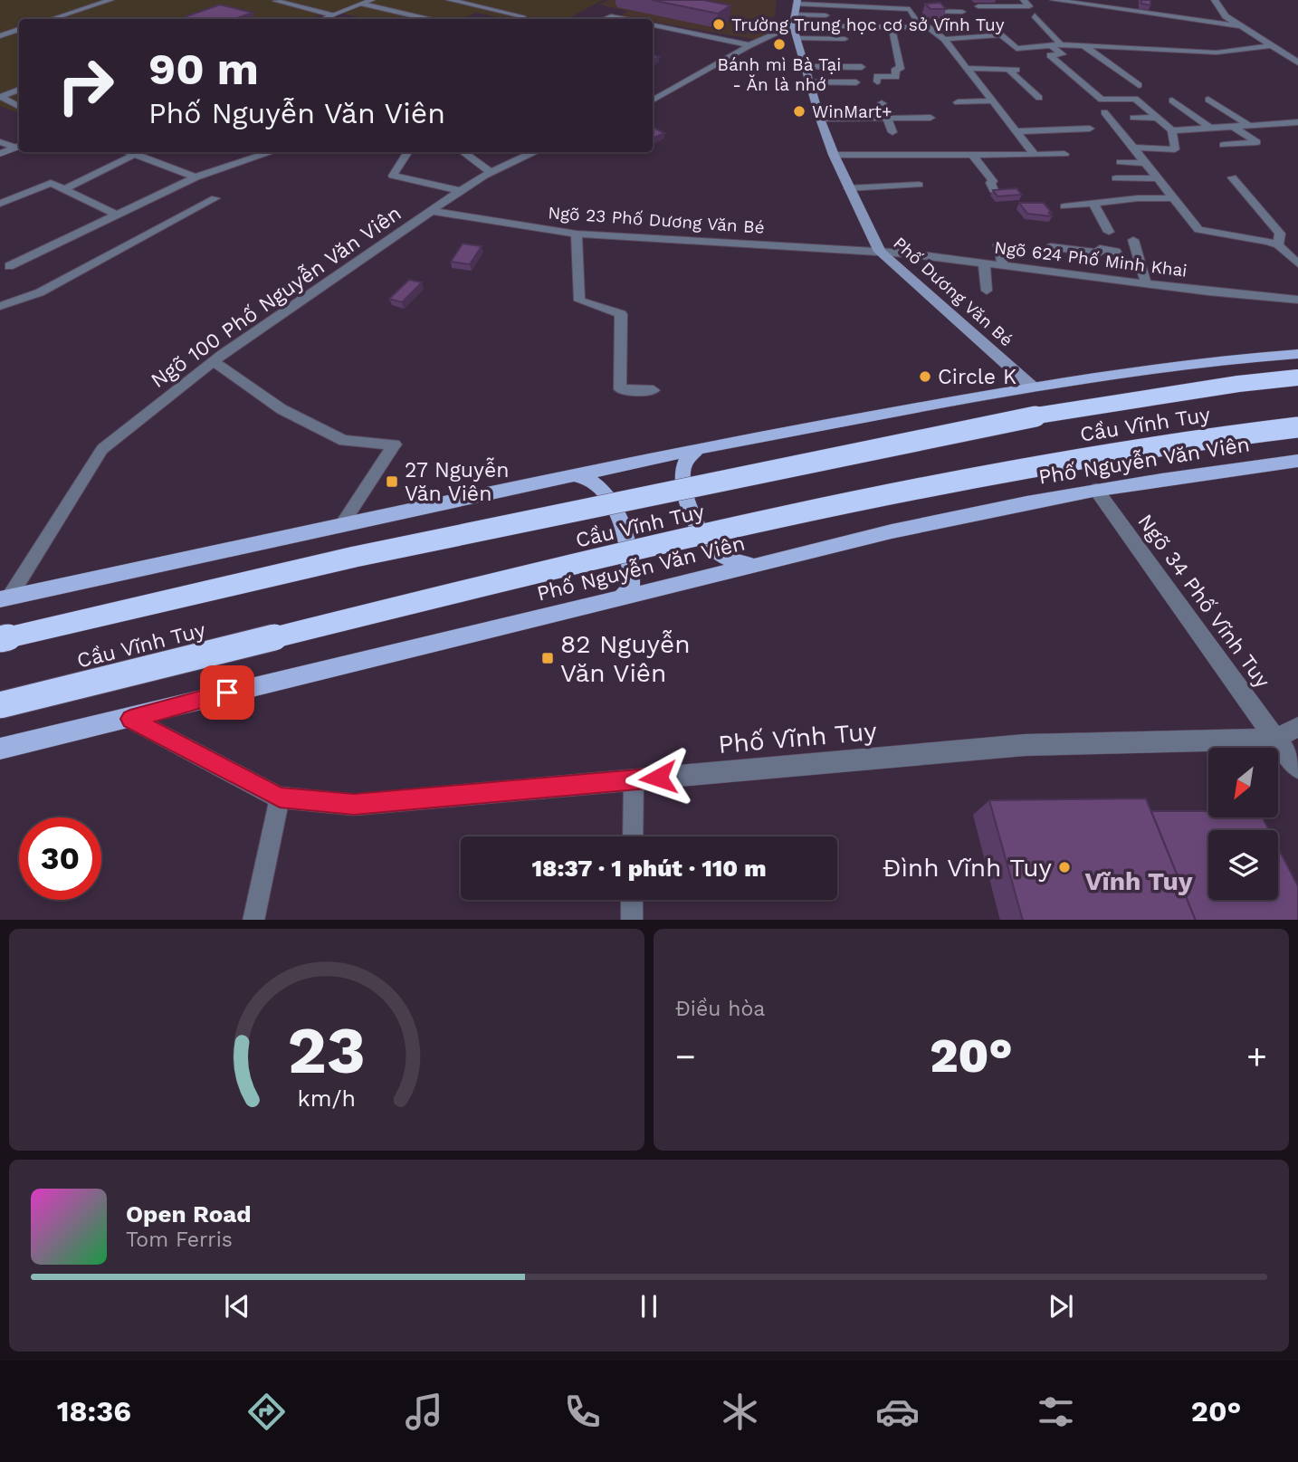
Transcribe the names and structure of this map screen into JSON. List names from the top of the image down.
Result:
{
  "streets": {
    "highway": ["Cầu Vĩnh Tuy"],
    "main road": ["Phố Nguyễn Văn Viên"],
    "street": ["Phố Dương Văn Bé", "Ngõ 34 Phố Vĩnh Tuy", "Phố Vĩnh Tuy"],
    "lane": ["Ngõ 23 Phố Dương Văn Bé", "Ngõ 624 Phố Minh Khai", "Ngõ 100 Phố Nguyễn Văn Viên"]
  },
  "crossings": [
    ["Ngõ 23 Phố Dương Văn Bé", "Ngõ 624 Phố Minh Khai"],
    ["Ngõ 23 Phố Dương Văn Bé", "Phố Dương Văn Bé"],
    ["Ngõ 23 Phố Dương Văn Bé", "Ngõ 100 Phố Nguyễn Văn Viên"],
    ["Ngõ 624 Phố Minh Khai", "Phố Dương Văn Bé"],
    ["Phố Nguyễn Văn Viên", "Ngõ 34 Phố Vĩnh Tuy"],
    ["Phố Nguyễn Văn Viên", "Phố Vĩnh Tuy"],
    ["Ngõ 34 Phố Vĩnh Tuy", "Phố Vĩnh Tuy"]
  ],
  "districts": ["Vĩnh Tuy"],
  "places": {
    "other": [
      "Trường Trung học cơ sở Vĩnh Tuy",
      "Bánh mì Bà Tại - Ăn là nhớ",
      "WinMart+",
      "Circle K",
      "Đình Vĩnh Tuy"
    ],
    "transit": ["27 Nguyễn Văn Viên", "82 Nguyễn Văn Viên"]
  },
  "north": "bottom left",
  "page": {
    "turn": ["90 m", "Phố Nguyễn Văn Viên"],
    "limit": "30",
    "trip": "18:37 · 1 phút · 110 m",
    "tile": "Điều hòa",
    "heat": ["−", "20°", "+"],
    "song": ["Open Road", "Tom Ferris"],
    "tabs": ["18:36", "20°"],
    "gauge": ["23", "km/h"]
  }
}
